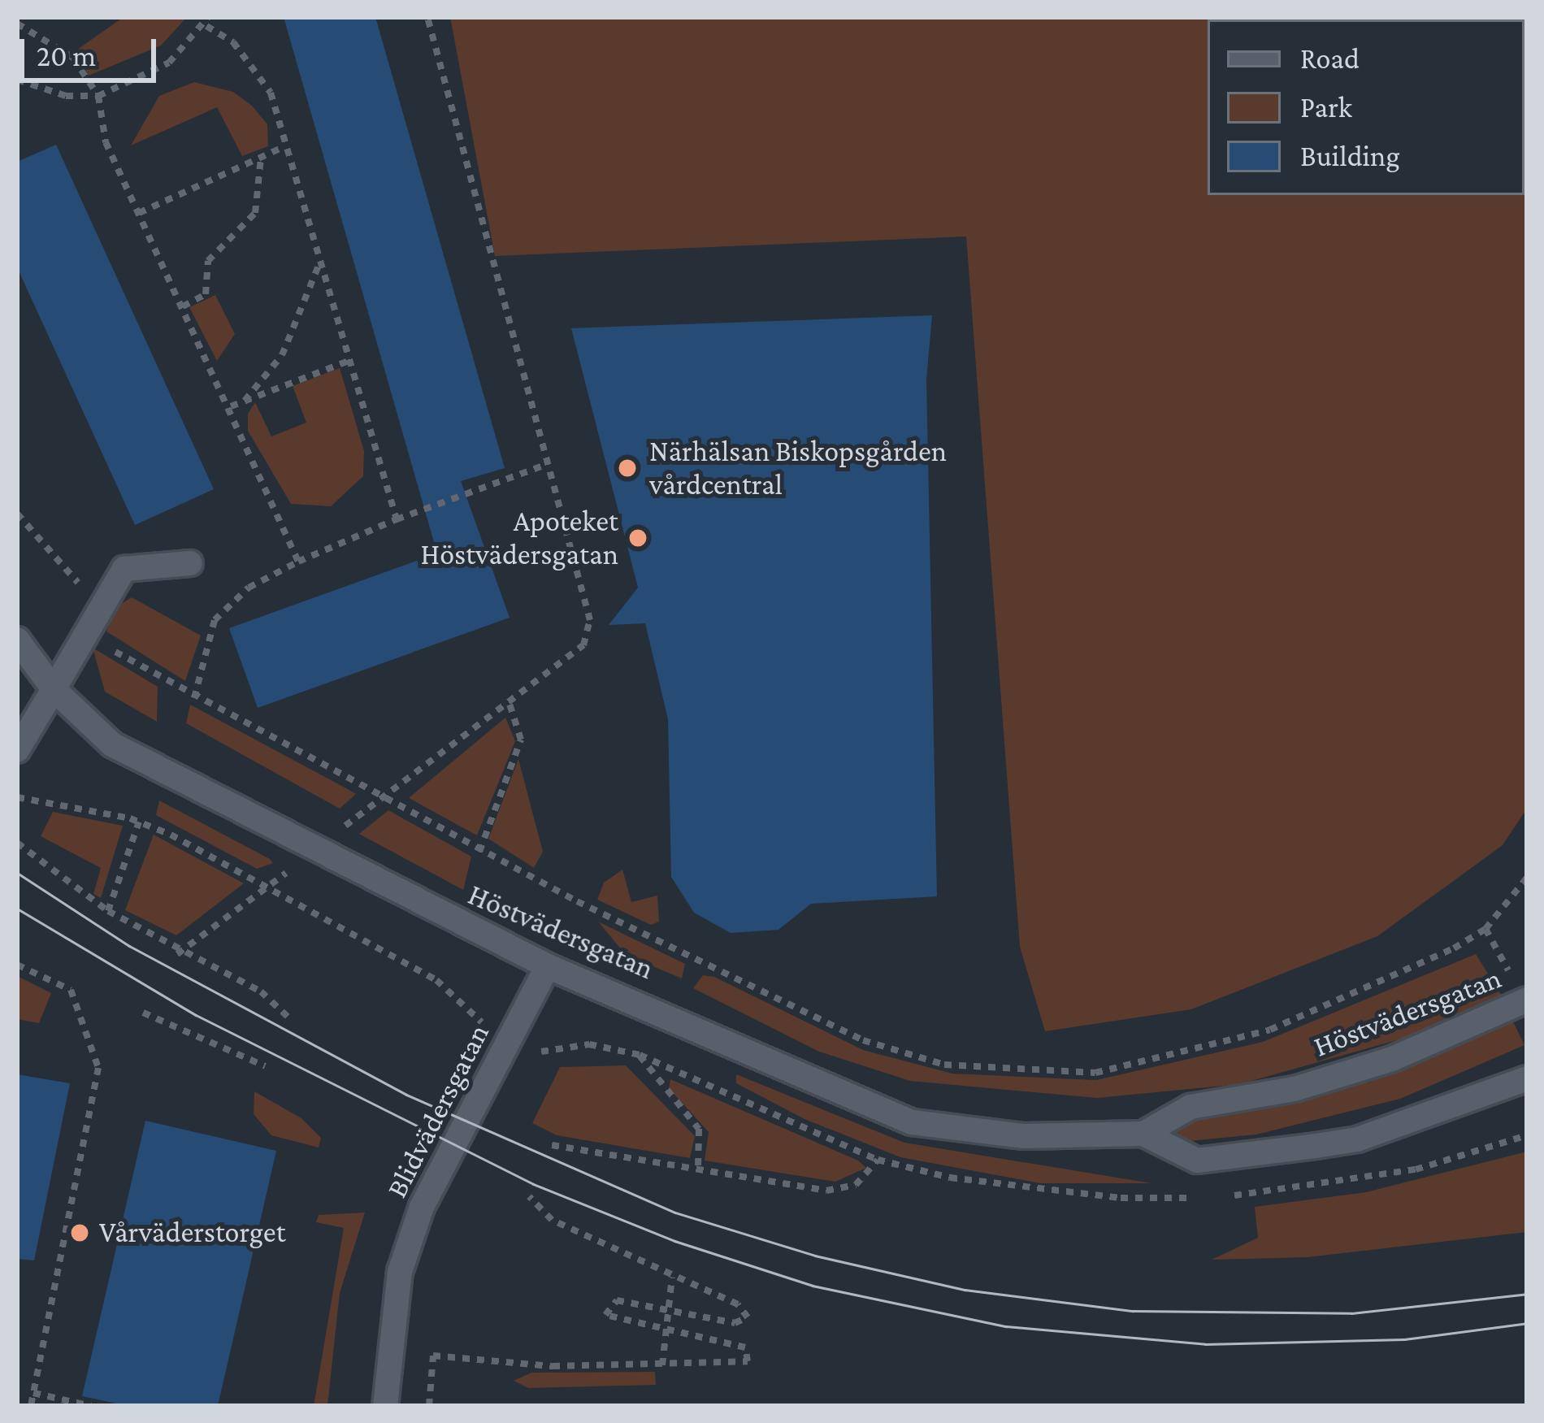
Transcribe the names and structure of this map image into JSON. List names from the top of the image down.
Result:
{
  "streets": {
    "street": ["Höstvädersgatan", "Blidvädersgatan"]
  },
  "crossings": [
    ["Höstvädersgatan", "Blidvädersgatan"]
  ],
  "places": ["Närhälsan Biskopsgården vårdcentral", "Apoteket Höstvädersgatan", "Vårväderstorget"],
  "legend": ["Road", "Park", "Building"],
  "scale_bar": "20 m"
}
